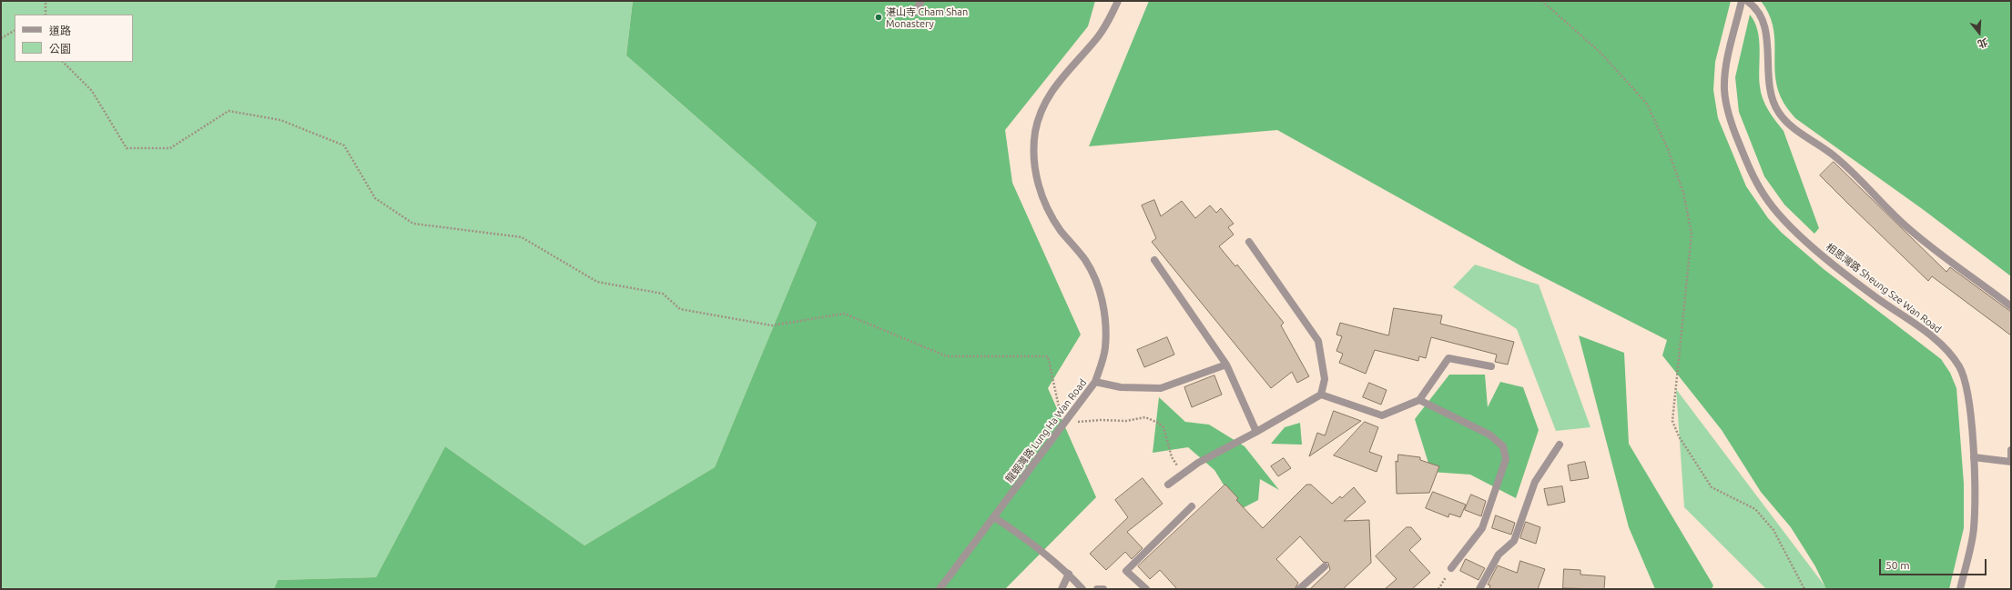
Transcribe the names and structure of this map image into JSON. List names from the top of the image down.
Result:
{
  "streets": {
    "street": ["相思灣路 Sheung Sze Wan Road", "龍蝦灣路 Lung Ha Wan Road"]
  },
  "places": ["湛山寺 Cham Shan Monastery"],
  "legend": ["道路", "公園"],
  "scale_bar": "50 m",
  "north": "bottom"
}
